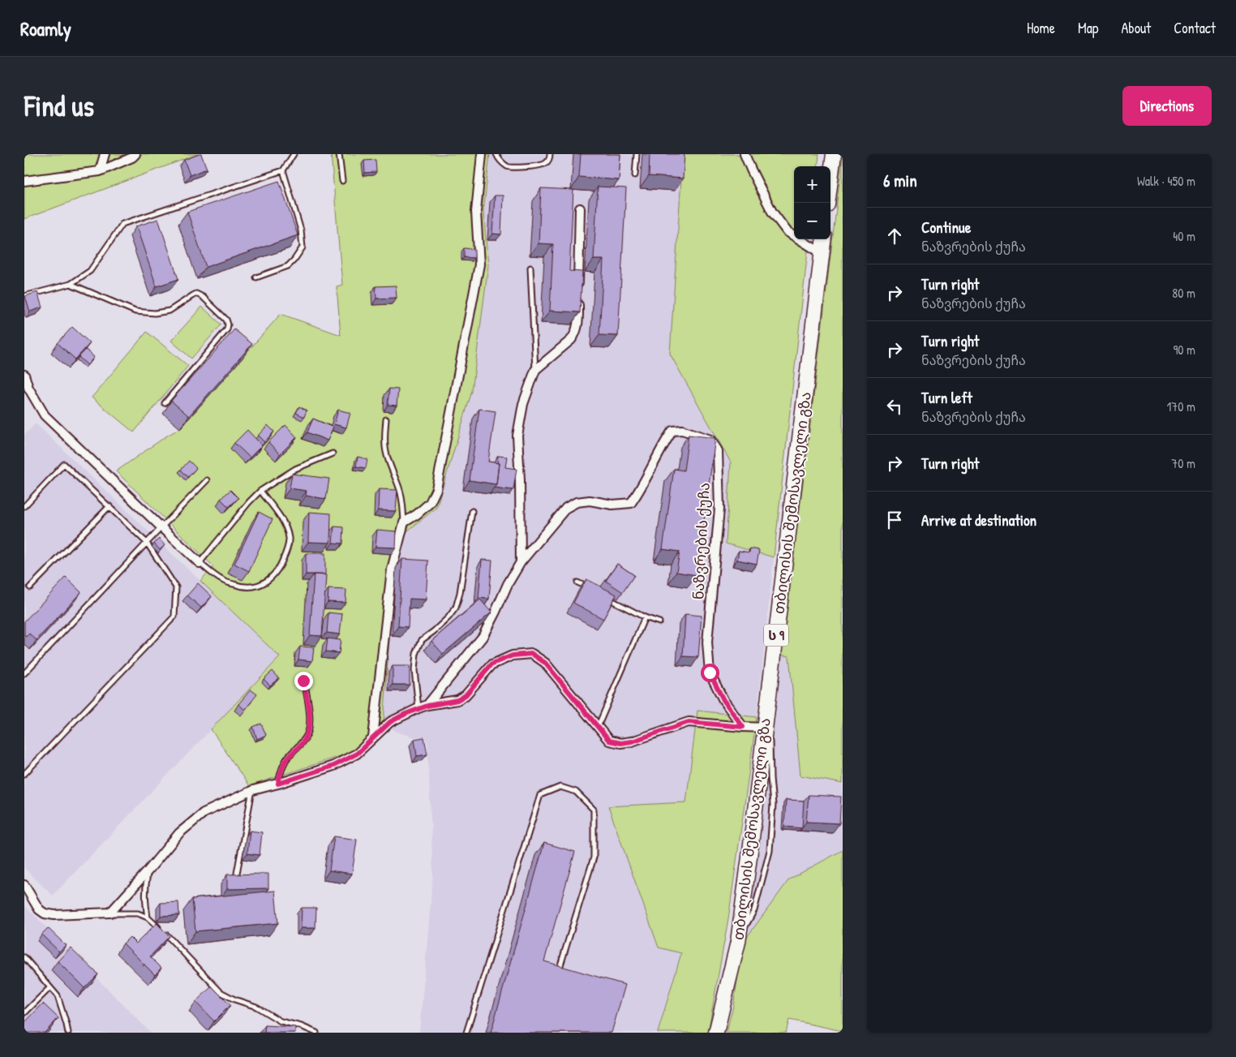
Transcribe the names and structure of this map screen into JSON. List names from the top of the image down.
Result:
{
  "streets": {
    "highway": ["თბილისის შემოსავლელი გზა", "ს 9"],
    "street": ["ნაზვრების ქუჩა"]
  },
  "page": {
    "header": "Roamly",
    "nav": [
      "Home",
      "Map",
      "About",
      "Contact"
    ],
    "buttons": "Directions",
    "title": "Find us",
    "heading": ["6 min", "Walk · 450 m"],
    "map_buttons": ["+", "−"],
    "list": [
      ["Continue", "ნაზვრების ქუჩა", "40 m"],
      ["Turn right", "ნაზვრების ქუჩა", "80 m"],
      ["Turn right", "ნაზვრების ქუჩა", "90 m"],
      ["Turn left", "ნაზვრების ქუჩა", "170 m"],
      ["Turn right", "70 m"],
      "Arrive at destination"
    ]
  }
}
